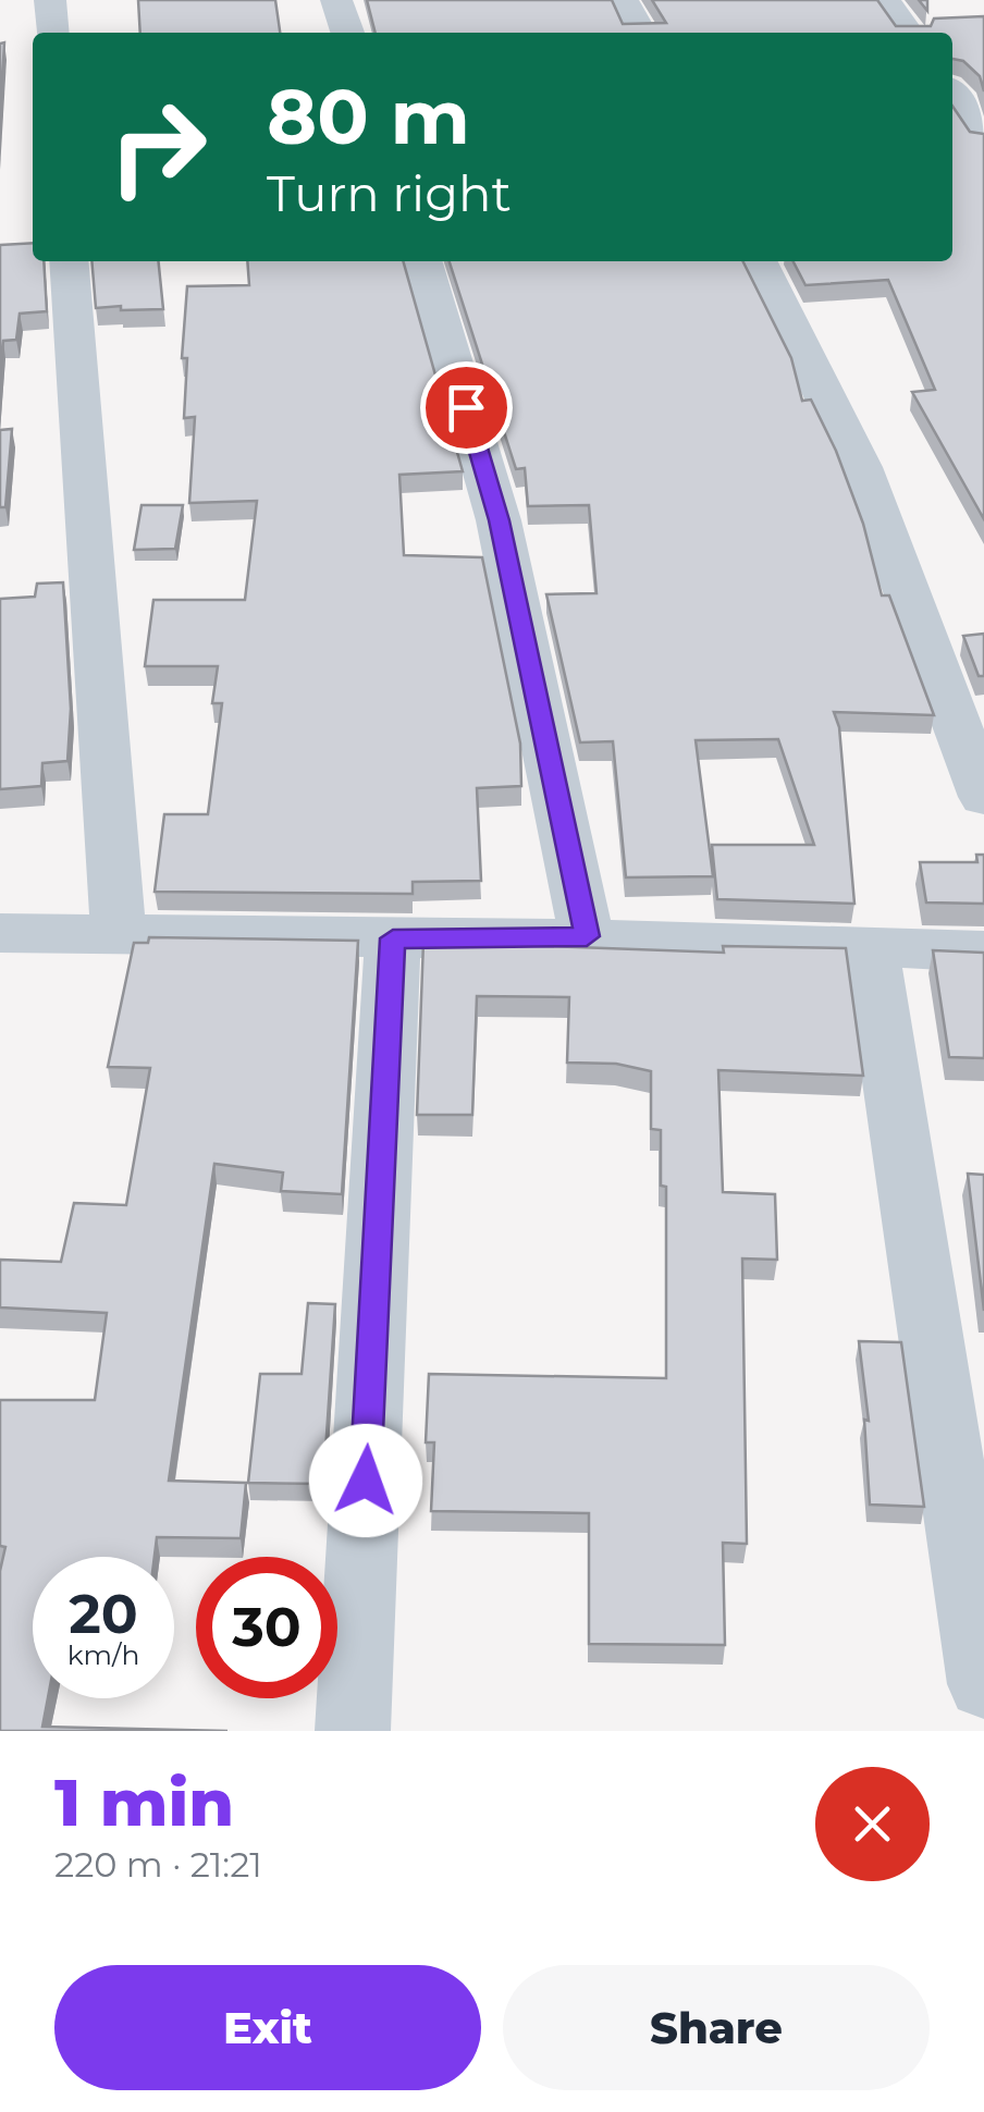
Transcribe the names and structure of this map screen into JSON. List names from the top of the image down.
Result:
{
  "page": {
    "turn": ["80 m", "Turn right"],
    "speed": "20 km/h",
    "limit": "30",
    "heading": ["1 min", "220 m · 21:21"],
    "buttons": ["Exit", "Share"]
  }
}
